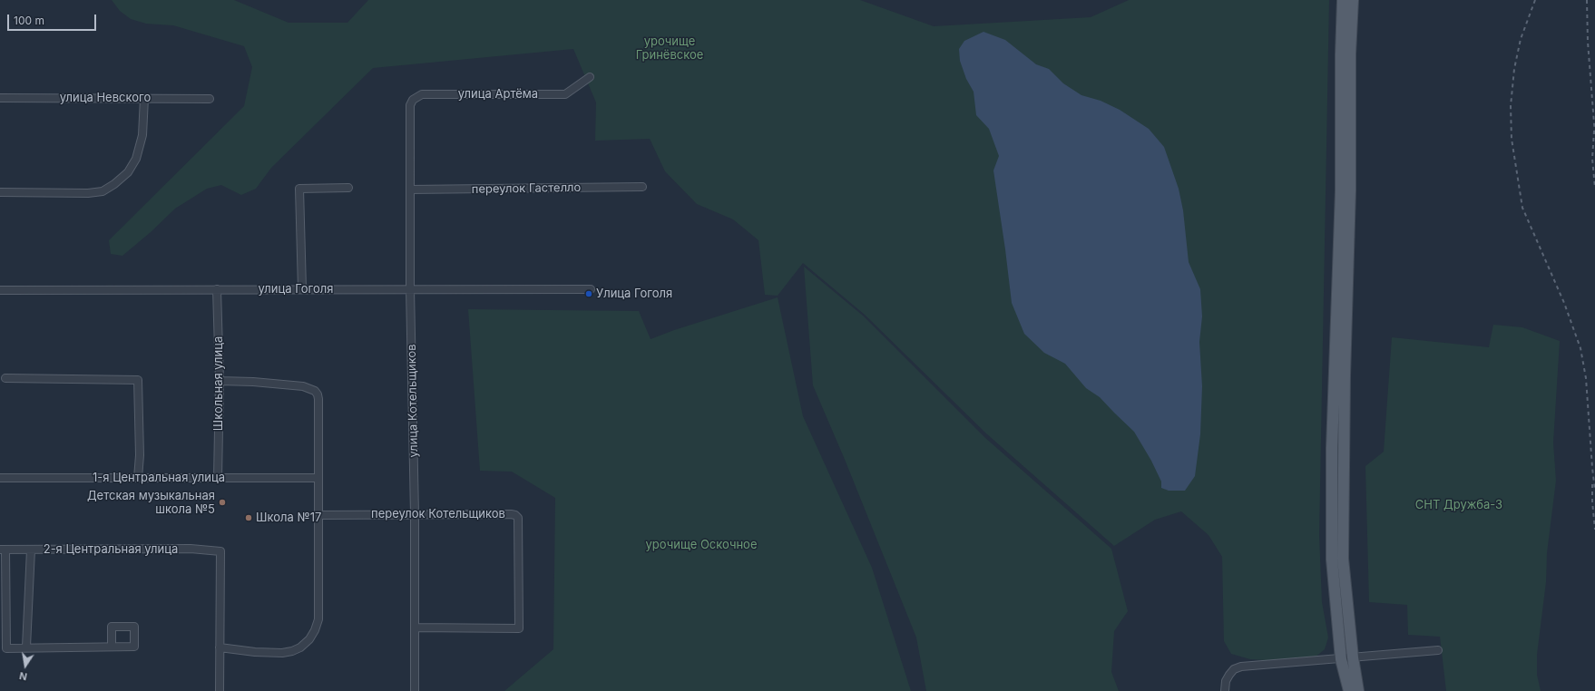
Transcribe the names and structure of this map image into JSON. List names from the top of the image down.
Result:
{
  "streets": {
    "street": [
      "улица Артёма",
      "улица Невского",
      "переулок Гастелло",
      "улица Гоголя",
      "Школьная улица",
      "улица Котельщиков",
      "1-я Центральная улица",
      "переулок Котельщиков",
      "2-я Центральная улица"
    ]
  },
  "crossings": [
    ["улица Артёма", "улица Котельщиков"],
    ["переулок Гастелло", "улица Котельщиков"],
    ["улица Гоголя", "Школьная улица"],
    ["улица Гоголя", "улица Котельщиков"],
    ["Школьная улица", "1-я Центральная улица"],
    ["улица Котельщиков", "переулок Котельщиков"]
  ],
  "parks": ["урочище Гринёвское", "СНТ Дружба-3", "урочище Оскочное"],
  "places": ["Улица Гоголя", "Детская музыкальная школа №5", "Школа №17"],
  "scale_bar": "100 m",
  "north": "bottom"
}
